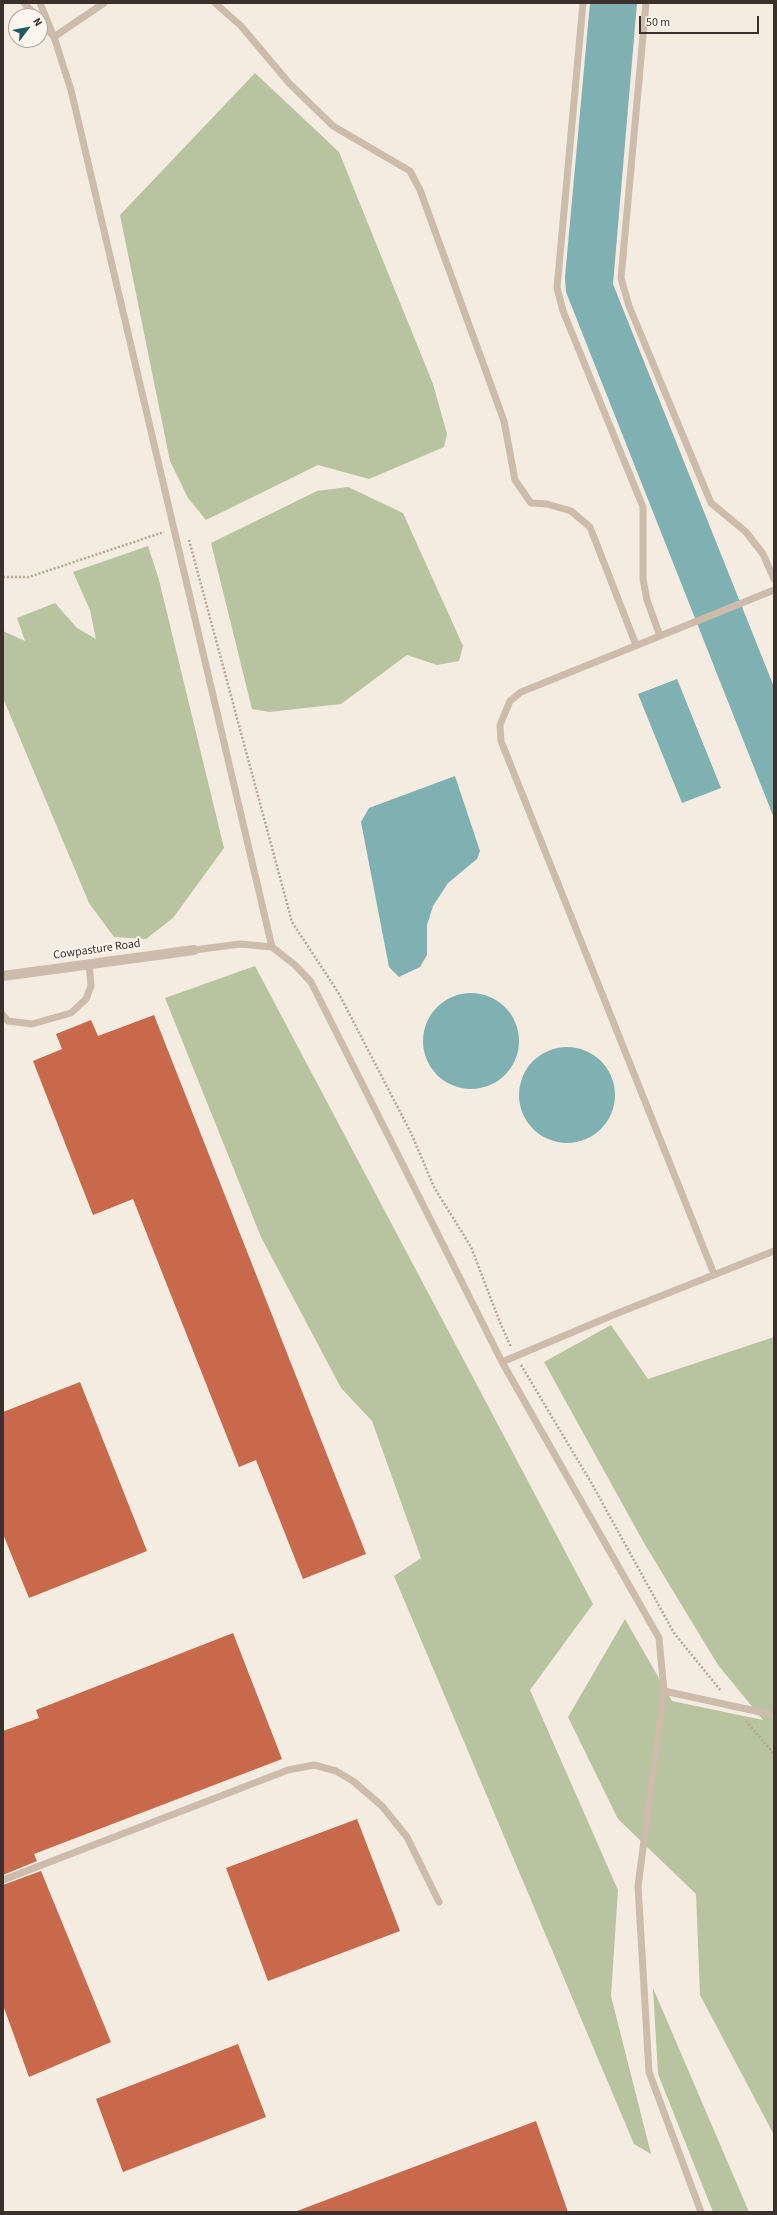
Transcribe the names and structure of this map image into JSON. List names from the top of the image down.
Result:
{
  "streets": {
    "street": ["Cowpasture Road"]
  },
  "scale_bar": "50 m",
  "north": "top right"
}
